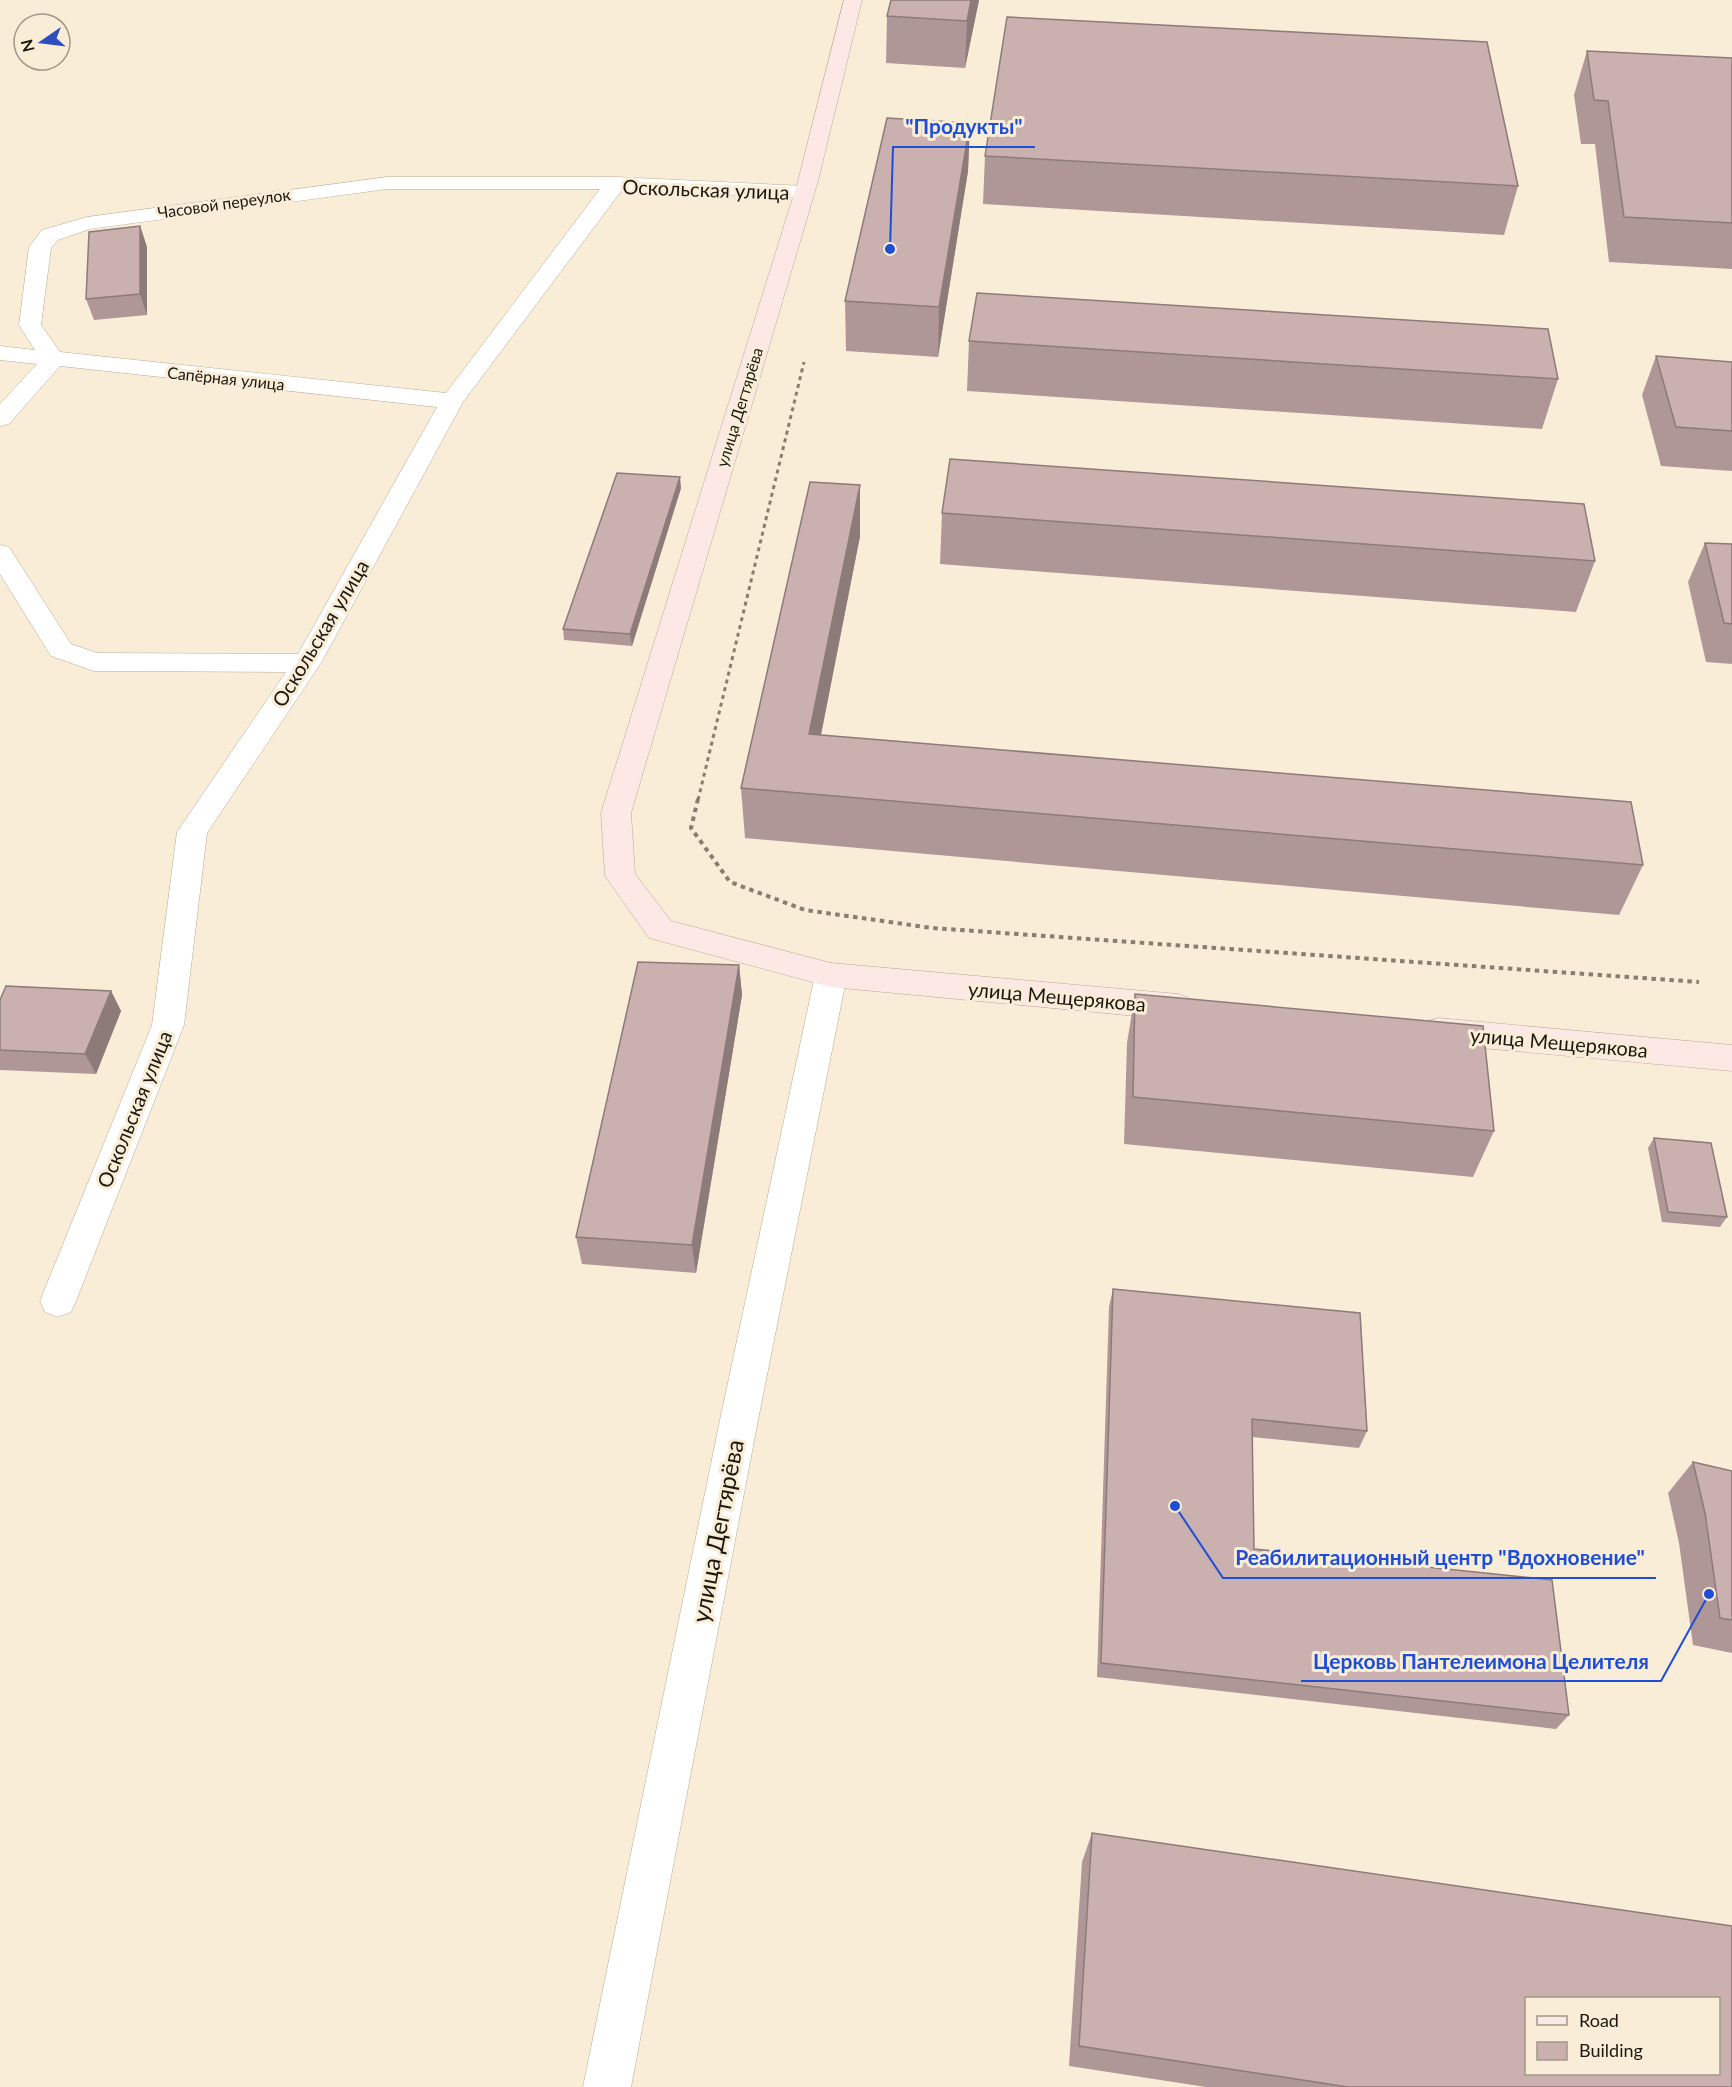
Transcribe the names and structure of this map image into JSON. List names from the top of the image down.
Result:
{
  "streets": {
    "street": [
      "Оскольская улица",
      "Часовой переулок",
      "Сапёрная улица",
      "улица Дегтярёва",
      "улица Мещерякова"
    ]
  },
  "crossings": [
    ["Оскольская улица", "Часовой переулок"],
    ["Оскольская улица", "Сапёрная улица"],
    ["Оскольская улица", "улица Дегтярёва"],
    ["Часовой переулок", "Сапёрная улица"],
    ["улица Дегтярёва", "улица Мещерякова"]
  ],
  "places": ["\"Продукты\"", "Реабилитационный центр \"Вдохновение\"", "Церковь Пантелеимона Целителя"],
  "legend": ["Road", "Building"],
  "north": "left"
}
